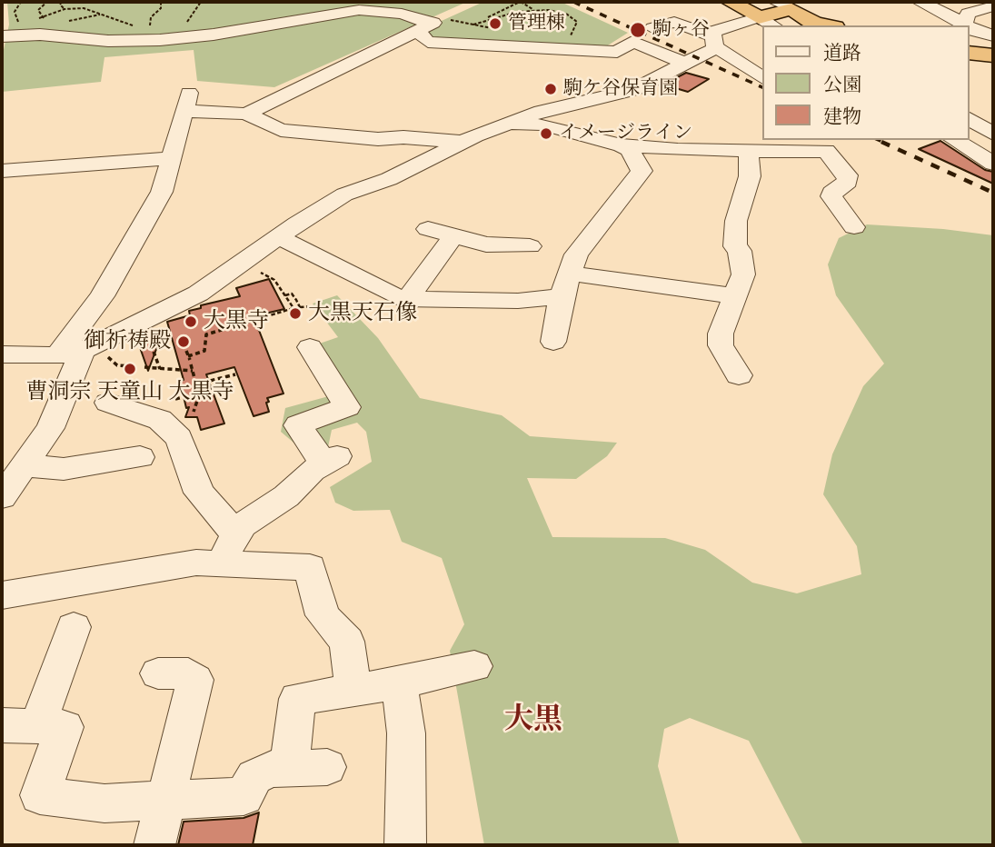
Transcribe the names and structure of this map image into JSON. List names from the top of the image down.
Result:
{
  "districts": ["大黒"],
  "places": [
    "管理棟",
    "駒ヶ谷",
    "駒ケ谷保育園",
    "イメージライン",
    "大黒天石像",
    "大黒寺",
    "御祈祷殿",
    "曹洞宗 天童山 大黒寺"
  ],
  "legend": ["道路", "公園", "建物"]
}
